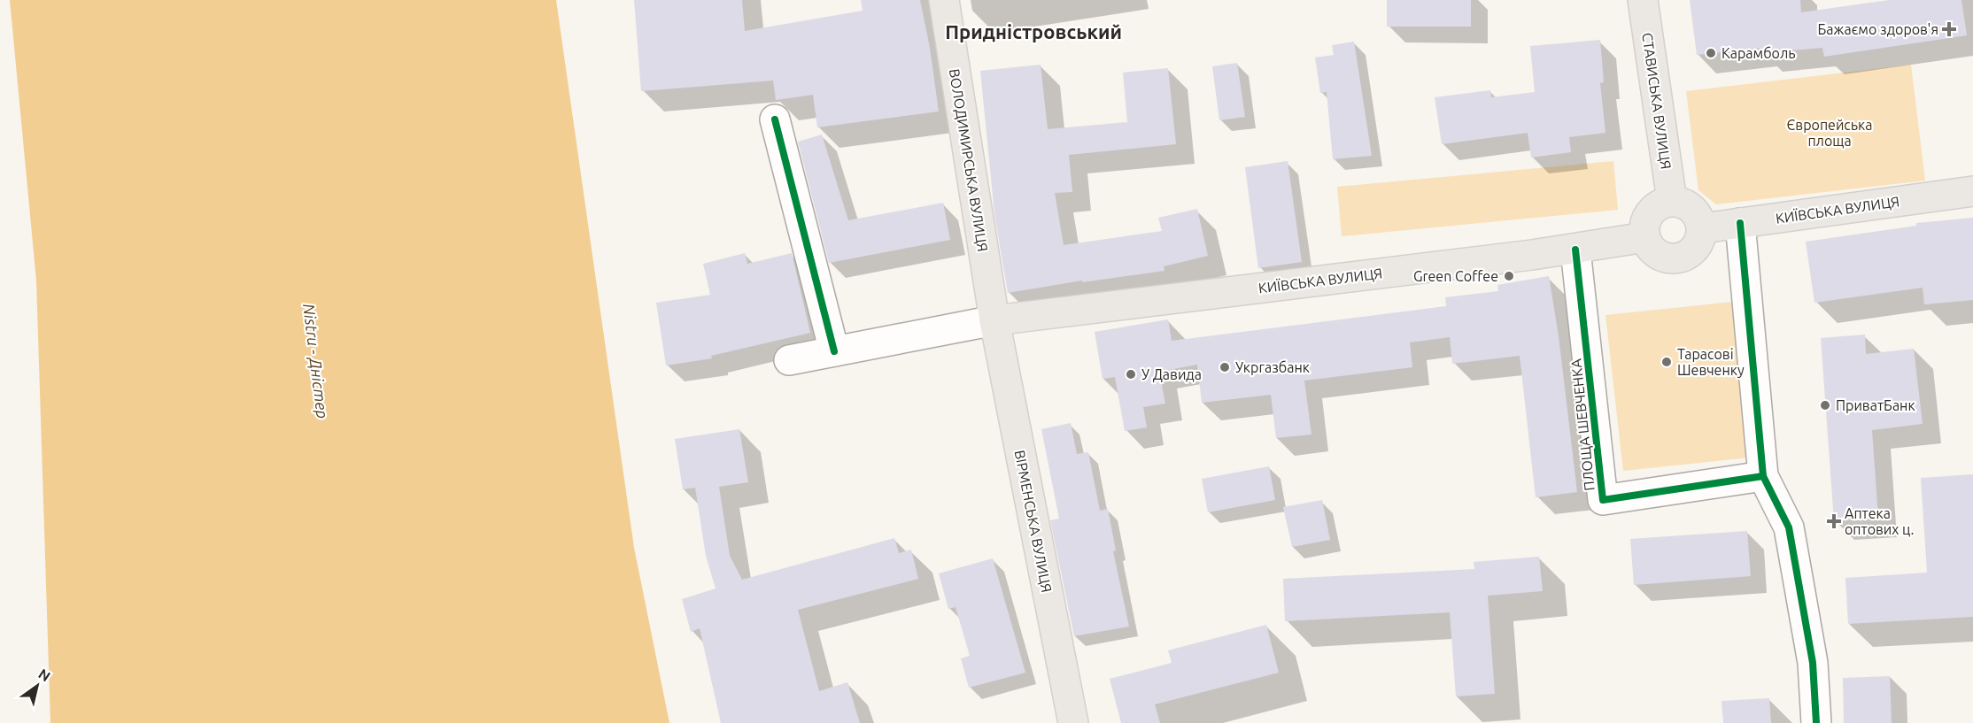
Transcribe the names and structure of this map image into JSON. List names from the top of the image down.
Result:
{
  "streets": {
    "main road": [
      "СТАВИСЬКА ВУЛИЦЯ",
      "ВОЛОДИМИРСЬКА ВУЛИЦЯ",
      "КИЇВСЬКА ВУЛИЦЯ",
      "ВІРМЕНСЬКА ВУЛИЦЯ"
    ],
    "street": ["ПЛОЩА ШЕВЧЕНКА"]
  },
  "crossings": [
    ["СТАВИСЬКА ВУЛИЦЯ", "КИЇВСЬКА ВУЛИЦЯ"],
    ["ВОЛОДИМИРСЬКА ВУЛИЦЯ", "КИЇВСЬКА ВУЛИЦЯ"],
    ["ВОЛОДИМИРСЬКА ВУЛИЦЯ", "ВІРМЕНСЬКА ВУЛИЦЯ"],
    ["КИЇВСЬКА ВУЛИЦЯ", "ПЛОЩА ШЕВЧЕНКА"],
    ["КИЇВСЬКА ВУЛИЦЯ", "ВІРМЕНСЬКА ВУЛИЦЯ"]
  ],
  "districts": ["Придністровський"],
  "water": ["Nistru - Дністер"],
  "parks": ["Європейська площа"],
  "places": {
    "health": ["Бажаємо здоров'я", "Аптека оптових ц."],
    "other": [
      "Карамболь",
      "Green Coffee",
      "Тарасові Шевченку",
      "Укргазбанк",
      "У Давида",
      "ПриватБанк"
    ]
  },
  "north": "top right"
}
